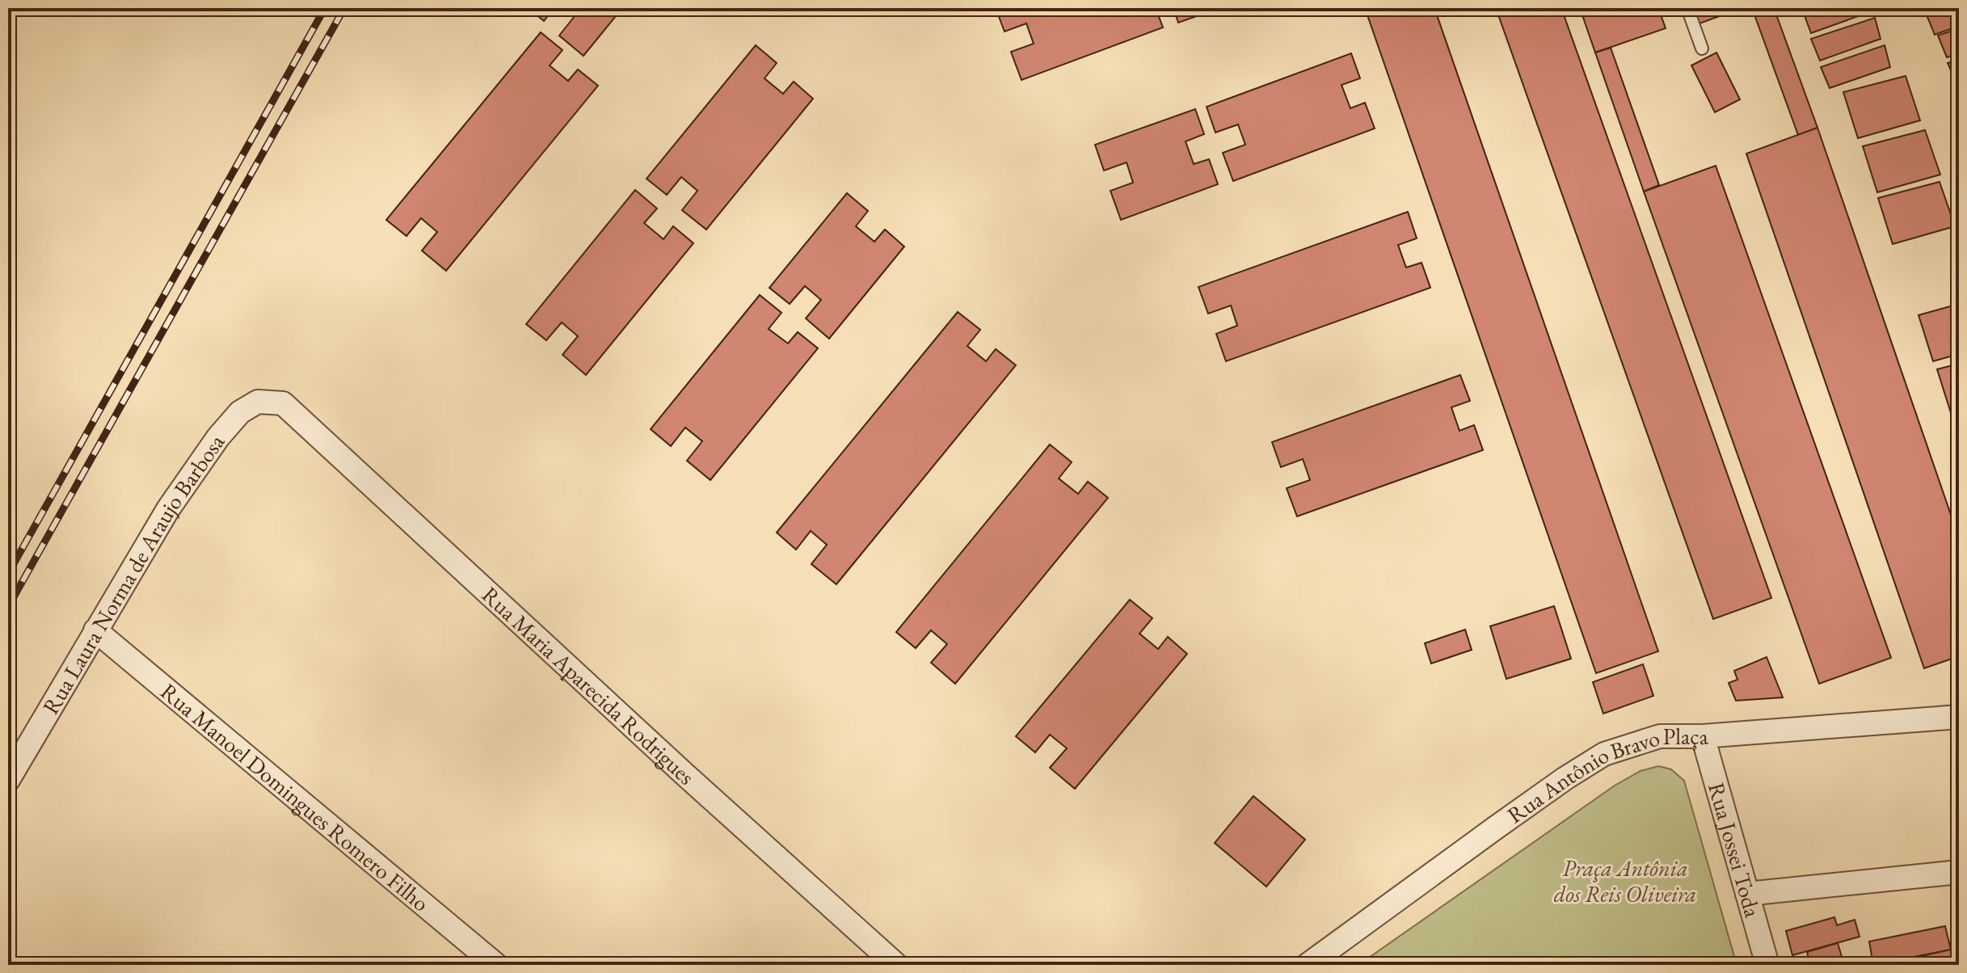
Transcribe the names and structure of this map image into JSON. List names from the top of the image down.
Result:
{
  "streets": {
    "street": [
      "Rua Laura Norma de Araujo Barbosa",
      "Rua Maria Aparecida Rodrigues",
      "Rua Antônio Bravo Plaça",
      "Rua Manoel Domingues Romero Filho",
      "Rua Jossei Toda"
    ]
  },
  "crossings": [
    ["Rua Laura Norma de Araujo Barbosa", "Rua Maria Aparecida Rodrigues"],
    ["Rua Laura Norma de Araujo Barbosa", "Rua Manoel Domingues Romero Filho"],
    ["Rua Antônio Bravo Plaça", "Rua Jossei Toda"]
  ],
  "parks": ["Praça Antônia dos Reis Oliveira"]
}
